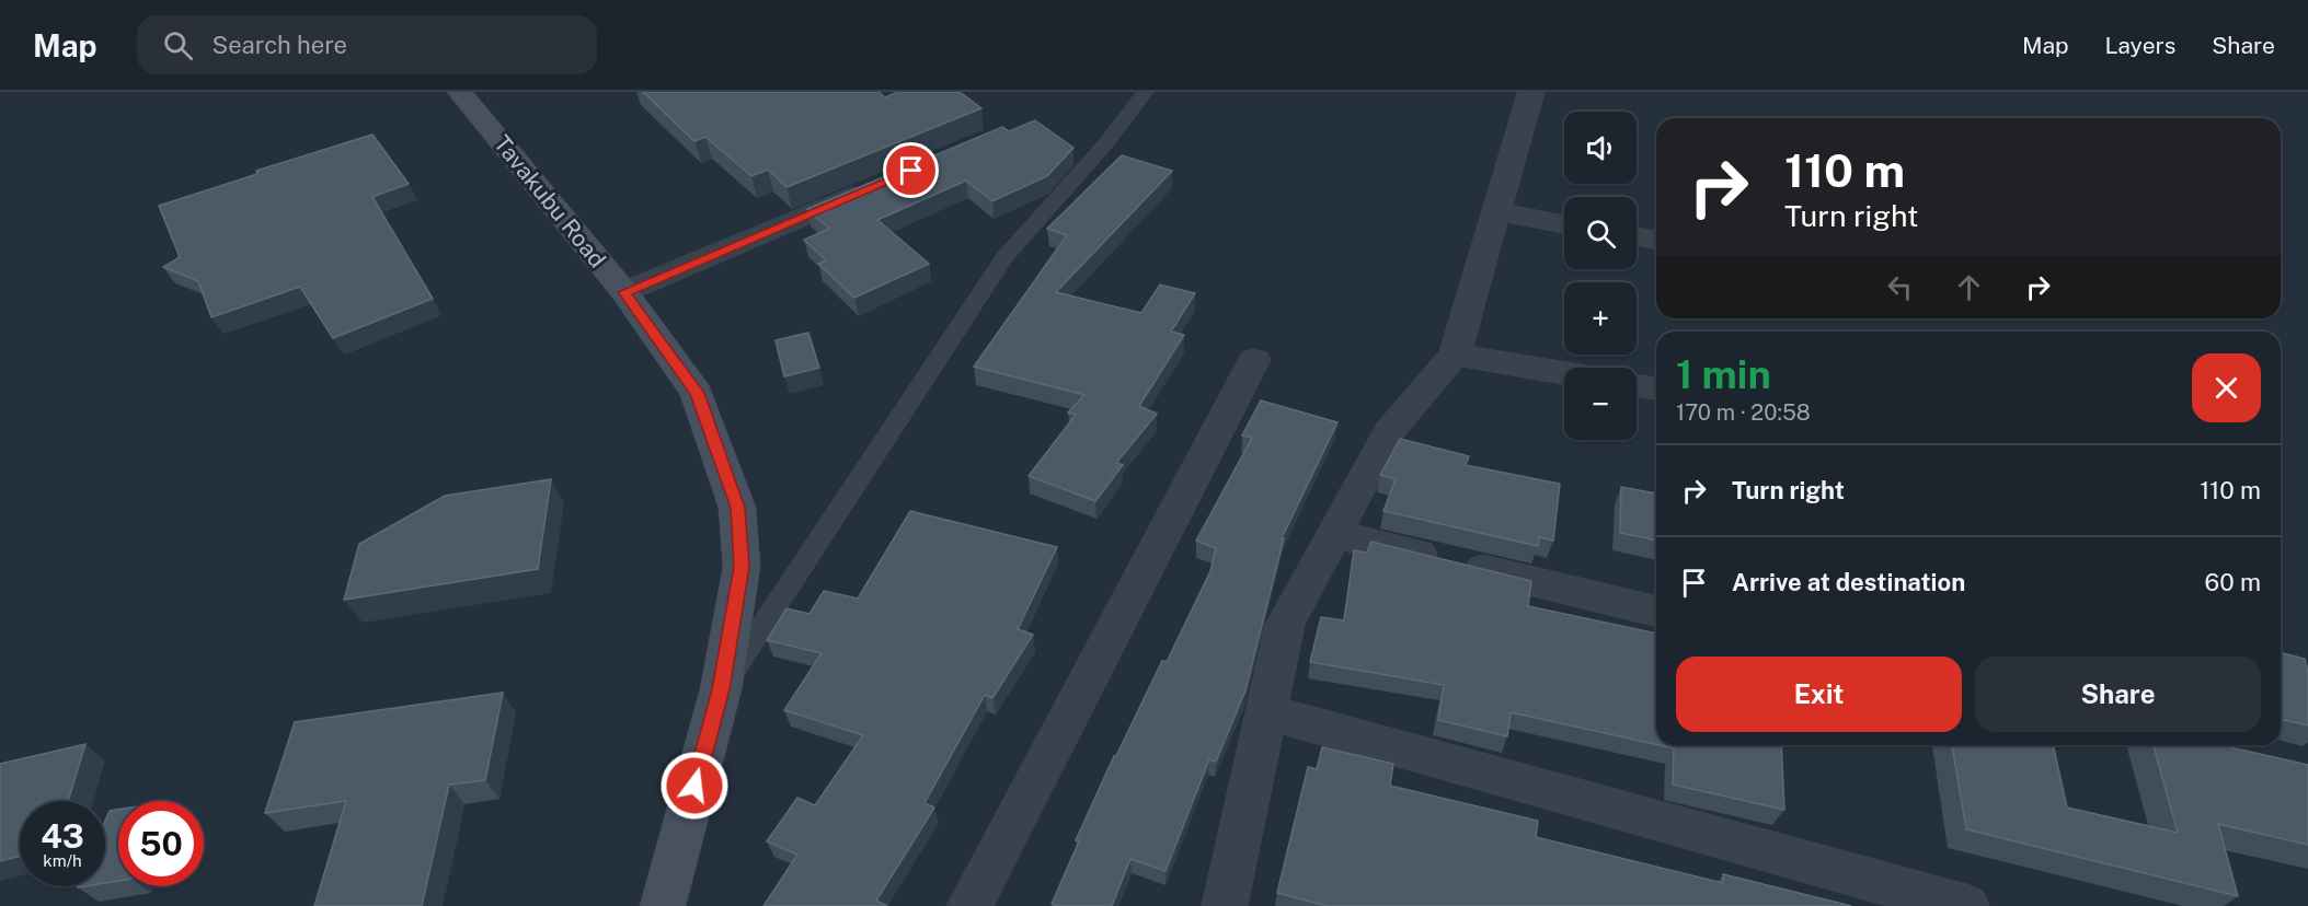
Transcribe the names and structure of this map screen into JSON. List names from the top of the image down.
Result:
{
  "streets": {
    "main road": ["Tavakubu Road"]
  },
  "page": {
    "header": "Map",
    "search": "Search here",
    "nav": ["Map", "Layers", "Share"],
    "map_buttons": ["+", "−"],
    "turn": ["110 m", "Turn right"],
    "heading": ["1 min", "170 m · 20:58"],
    "list": [
      {
        "name": "Turn right",
        "value": "110 m"
      },
      {
        "name": "Arrive at destination",
        "value": "60 m"
      }
    ],
    "buttons": ["Exit", "Share"],
    "speed": "43 km/h",
    "limit": "50"
  }
}
